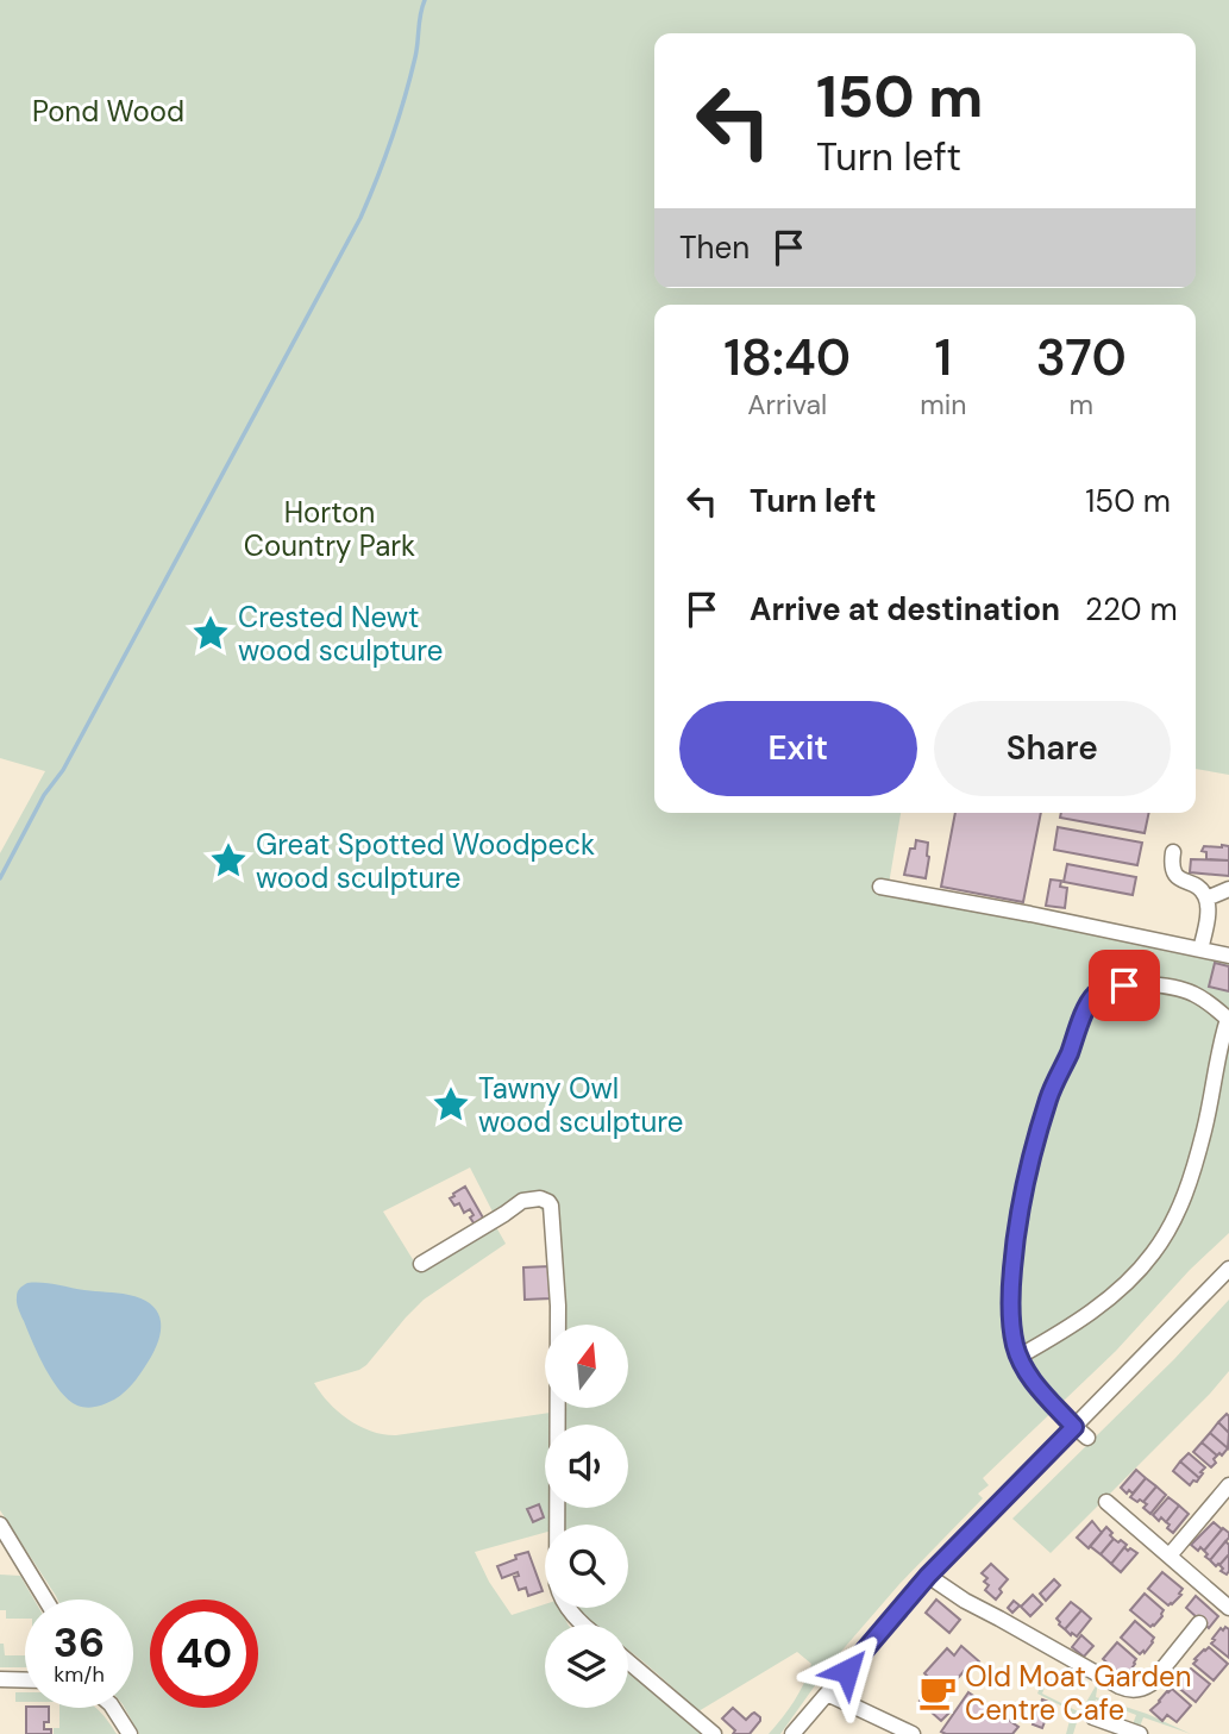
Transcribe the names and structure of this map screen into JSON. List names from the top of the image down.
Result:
{
  "parks": ["Pond Wood", "Horton Country Park"],
  "places": {
    "place": ["Crested Newt wood sculpture", "Great Spotted Woodpeck wood sculpture", "Tawny Owl wood sculpture"],
    "cafe": ["Old Moat Garden Centre Cafe"]
  },
  "north": "top",
  "page": {
    "turn": ["150 m", "Turn left"],
    "then": "Then",
    "eta": [
      "18:40",
      "Arrival",
      "1",
      "min",
      "370",
      "m"
    ],
    "list": [
      {
        "name": "Turn left",
        "value": "150 m"
      },
      {
        "name": "Arrive at destination",
        "value": "220 m"
      }
    ],
    "buttons": ["Exit", "Share"],
    "speed": "36 km/h",
    "limit": "40"
  }
}
